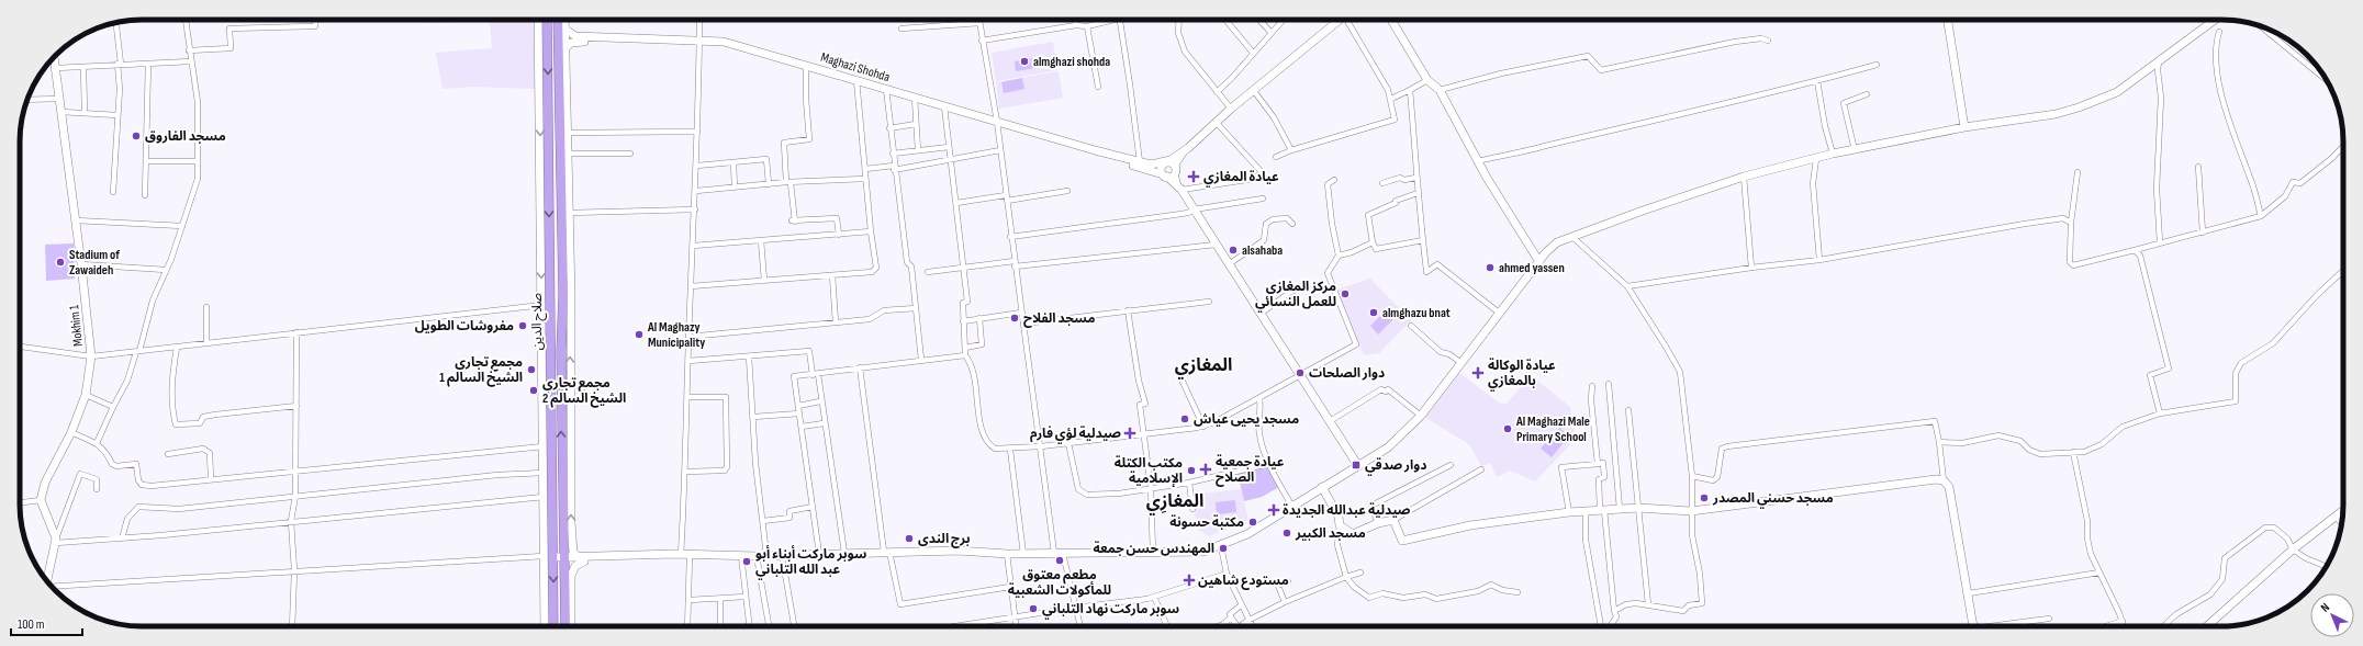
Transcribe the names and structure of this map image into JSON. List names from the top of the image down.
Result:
{
  "streets": {
    "highway": ["صلاح الدين"],
    "street": ["Maghazi Shohda", "Mokhim 1"]
  },
  "crossings": [
    ["Maghazi Shohda", "صلاح الدين"]
  ],
  "districts": ["المغازي", "المغازِي"],
  "places": {
    "other": [
      "almghazi shohda",
      "مسجد الفاروق",
      "alsahaba",
      "Stadium of Zawaideh",
      "ahmed yassen",
      "مركز المغازي للعمل النسائي",
      "almghazu bnat",
      "مسجد الفلاح",
      "مفروشات الطويل",
      "Al Maghazy Municipality",
      "مجمع تجاري الشيخ السالم 1",
      "دوار الصلحات",
      "مجمع تجاري الشيخ السالم 2",
      "مسجد يحيى عياش",
      "Al Maghazi Male Primary School",
      "مكتب الكتلة الإسلامية",
      "مسجد حسني المصدر",
      "مكتبة حسونة",
      "مسجد الكبير",
      "برج الندى",
      "المهندس حسن جمعة",
      "مطعم معتوق للمأكولات الشعبية",
      "سوبر ماركت أبناء أبو عبد الله التلباني",
      "سوبر ماركت نهاد التلباني"
    ],
    "health": [
      "عيادة المغازي",
      "عيادة الوكالة بالمغازي",
      "صيدلية لؤي فارم",
      "عيادة جمعية الصلاح",
      "صيدلية عبدالله الجديدة",
      "مستودع شاهين"
    ],
    "transit": ["دوار صدقي"]
  },
  "scale_bar": "100 m",
  "north": "top left"
}
